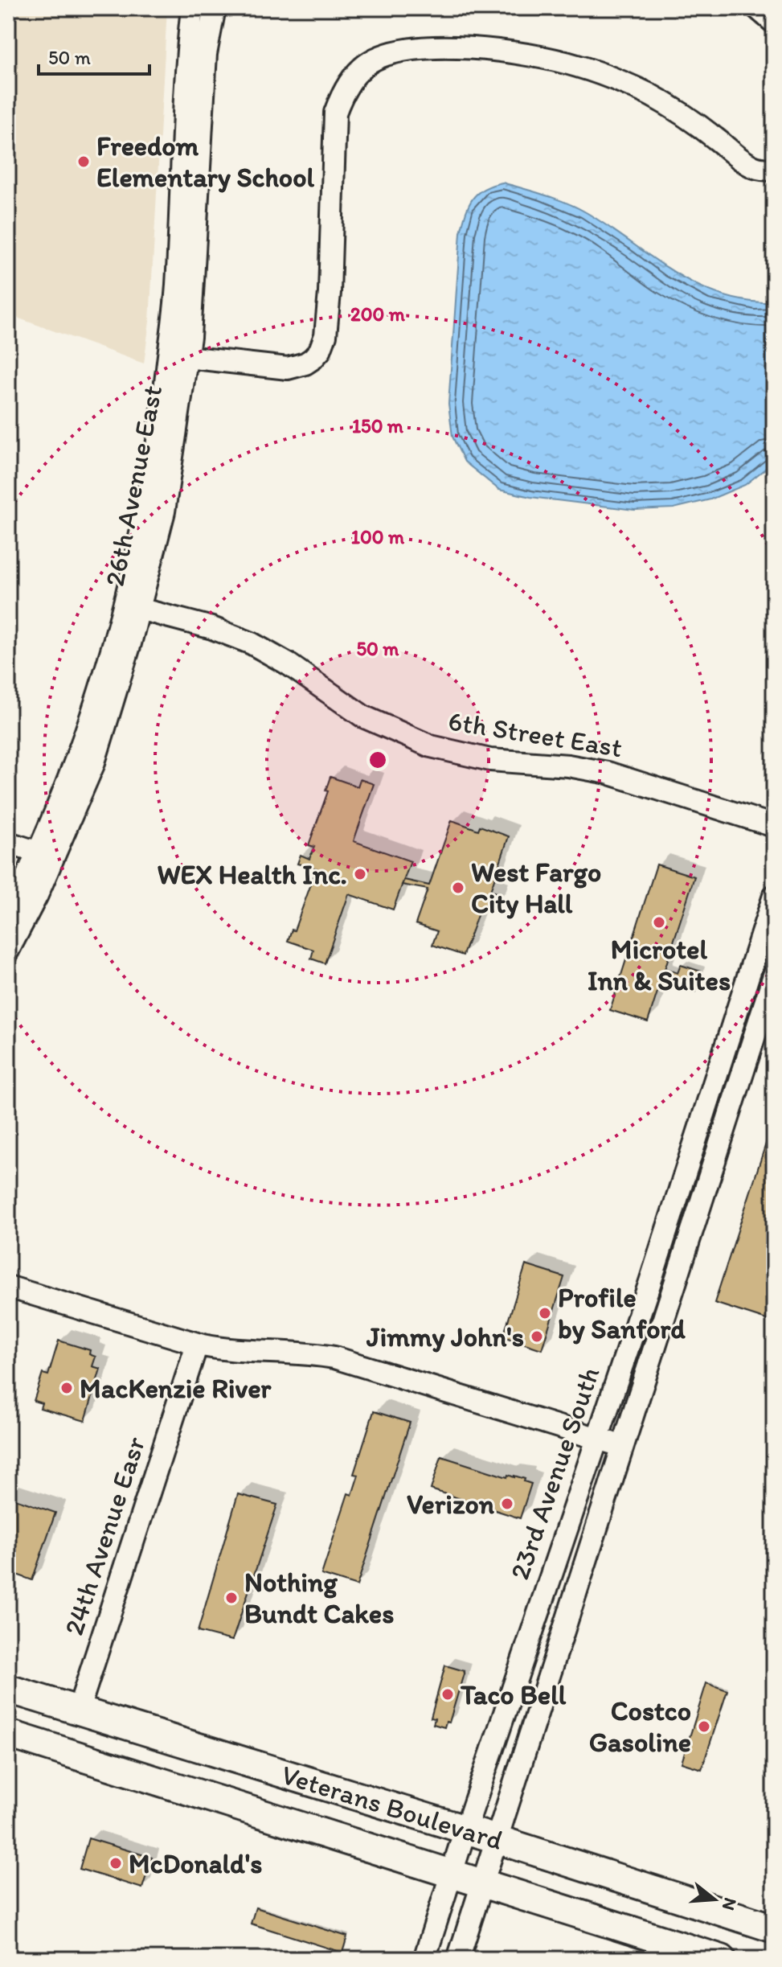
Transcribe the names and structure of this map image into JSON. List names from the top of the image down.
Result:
{
  "streets": {
    "main road": ["Veterans Boulevard"],
    "street": [
      "26th Avenue East",
      "6th Street East",
      "23rd Avenue South",
      "24th Avenue Easr"
    ]
  },
  "crossings": [
    ["26th Avenue East", "6th Street East"],
    ["23rd Avenue South", "Veterans Boulevard"],
    ["24th Avenue Easr", "Veterans Boulevard"]
  ],
  "places": [
    "Freedom Elementary School",
    "WEX Health Inc.",
    "West Fargo City Hall",
    "Microtel Inn & Suites",
    "Profile by Sanford",
    "Jimmy John's",
    "MacKenzie River",
    "Verizon",
    "Nothing Bundt Cakes",
    "Taco Bell",
    "Costco Gasoline",
    "McDonald's"
  ],
  "scale_bar": "50 m",
  "north": "right",
  "rings": [
    "200 m",
    "150 m",
    "100 m",
    "50 m"
  ]
}
